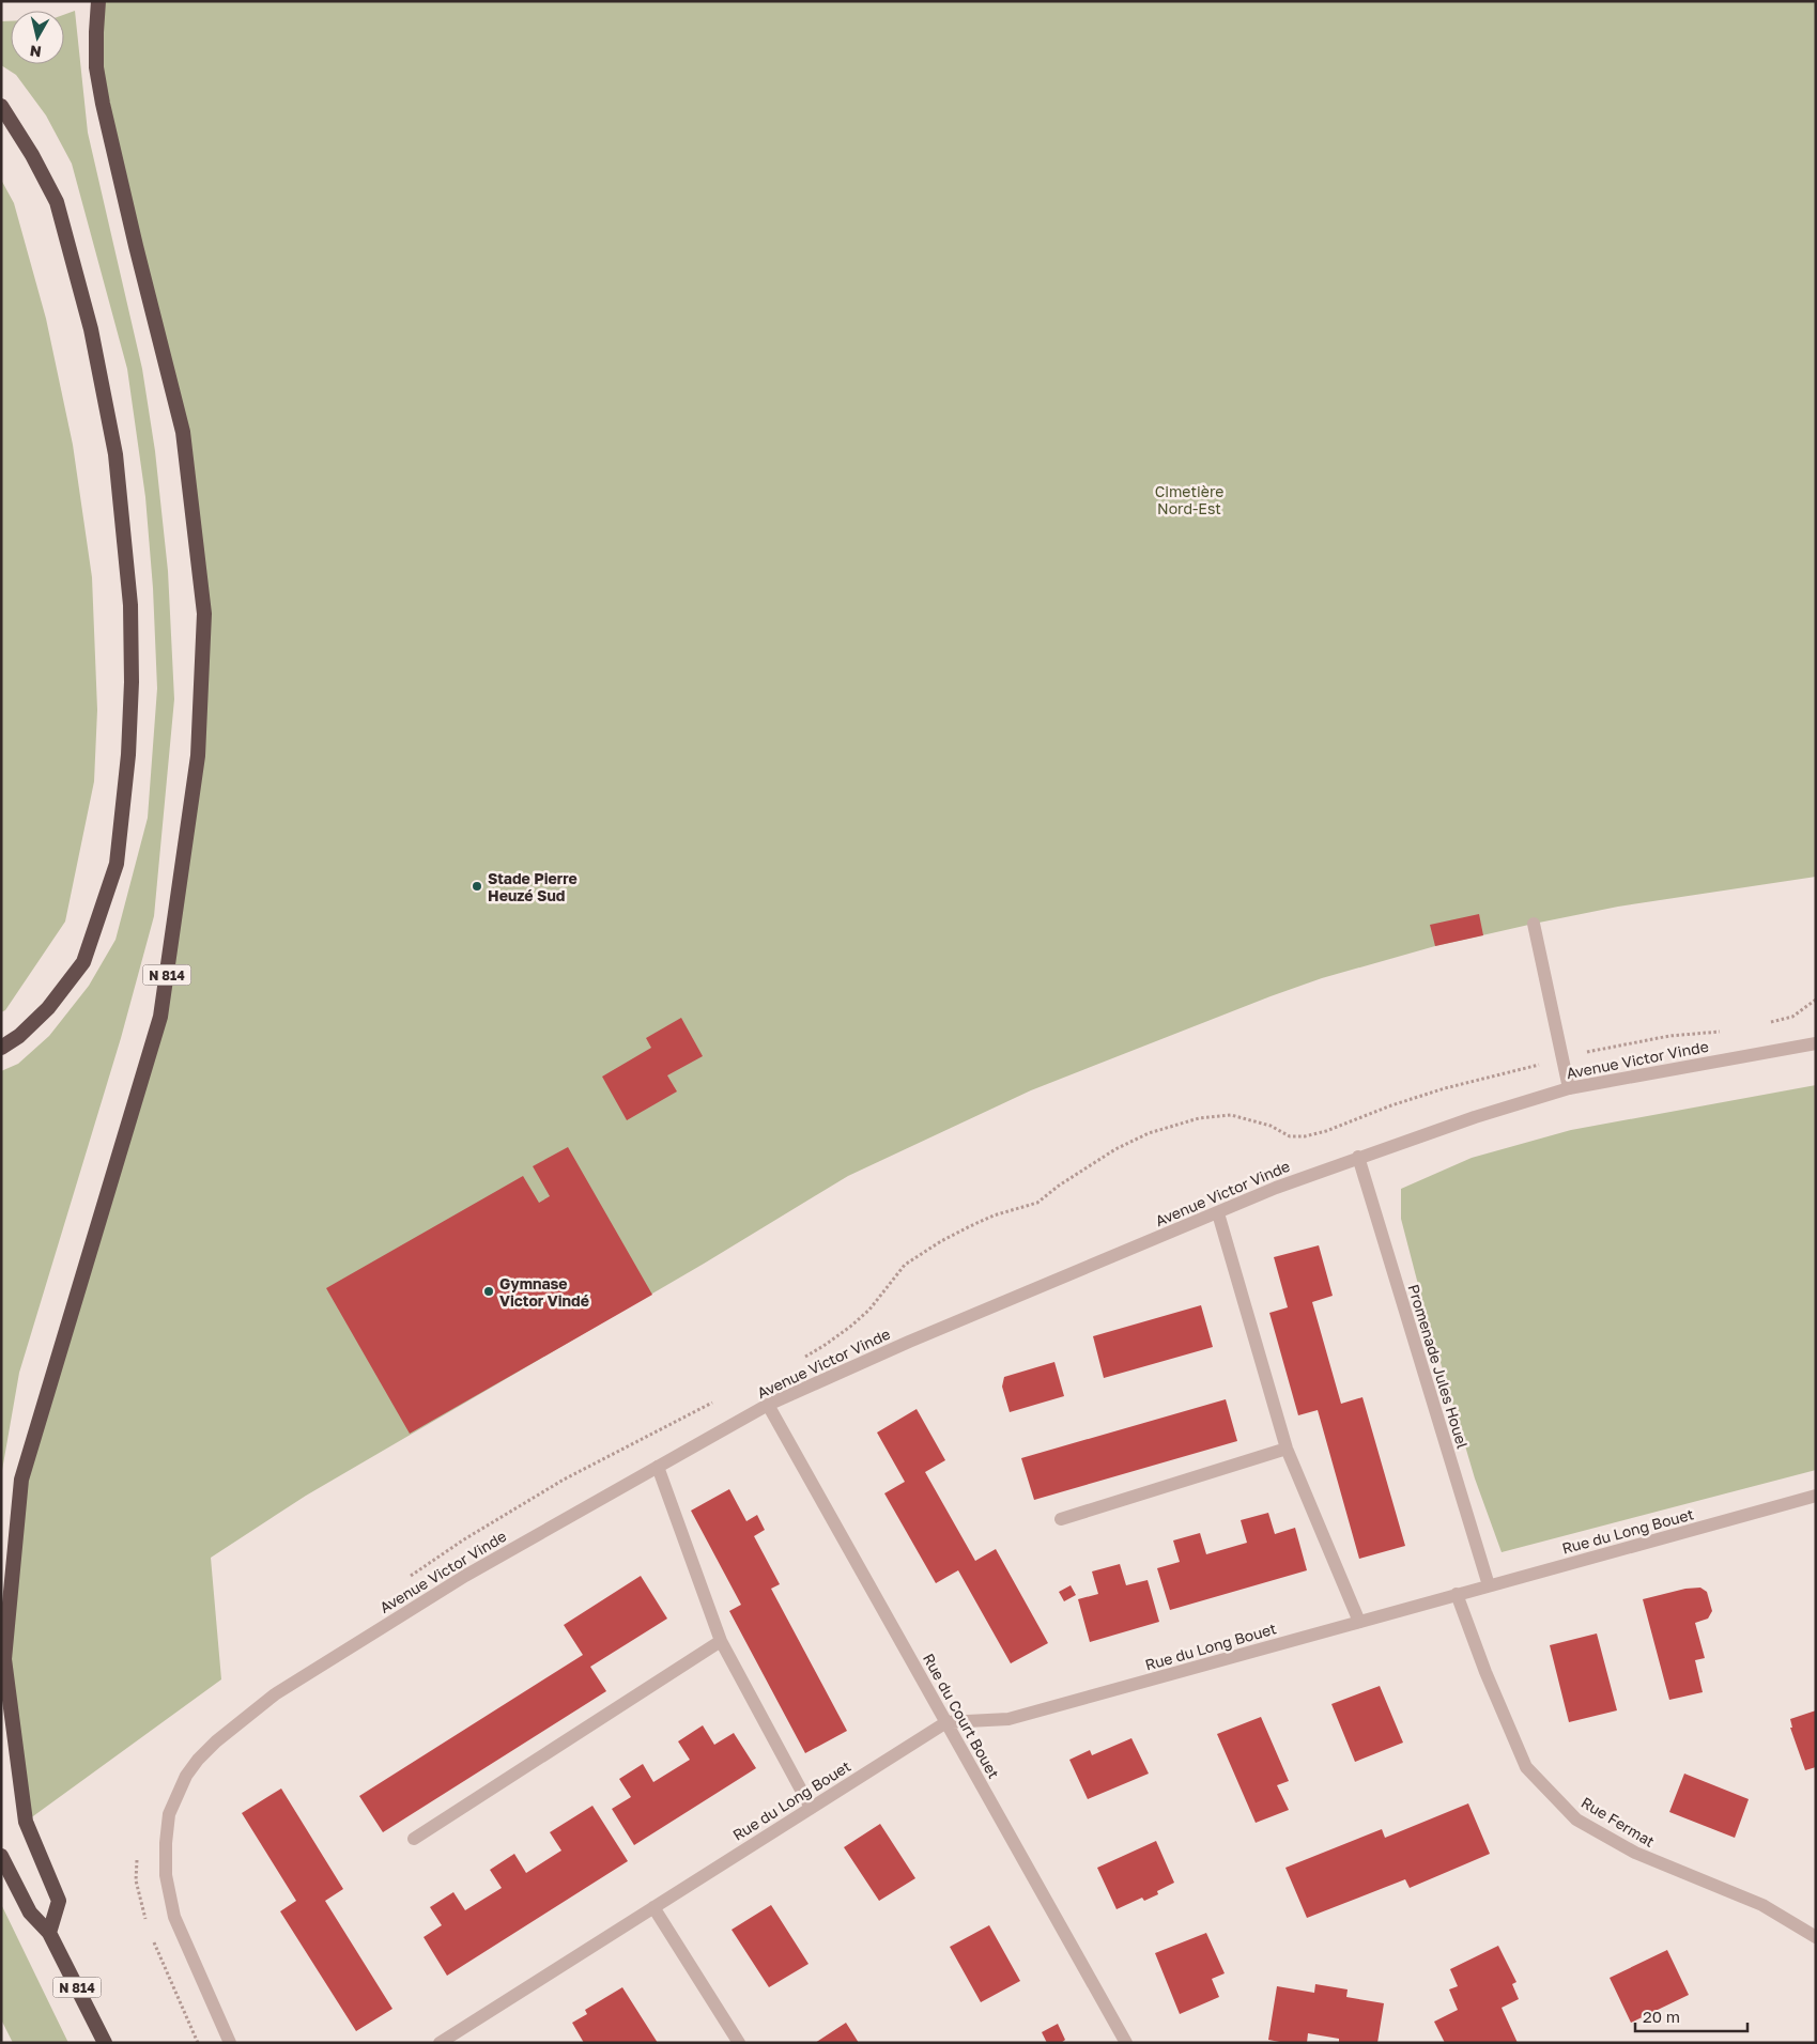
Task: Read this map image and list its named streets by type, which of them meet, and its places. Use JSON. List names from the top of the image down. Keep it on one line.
{"streets":{"highway":["N 814"],"street":["Avenue Victor Vinde","Promenade Jules Houel","Rue du Long Bouet","Rue du Court Bouet","Rue Fermat"]},"crossings":[["Avenue Victor Vinde","Promenade Jules Houel"],["Avenue Victor Vinde","Rue du Court Bouet"],["Promenade Jules Houel","Rue du Long Bouet"],["Rue du Long Bouet","Rue du Court Bouet"],["Rue du Long Bouet","Rue Fermat"]],"parks":["Cimetière Nord-Est"],"places":["Stade Pierre Heuzé Sud","Gymnase Victor Vindé"],"scale_bar":"20 m","north":"bottom"}
